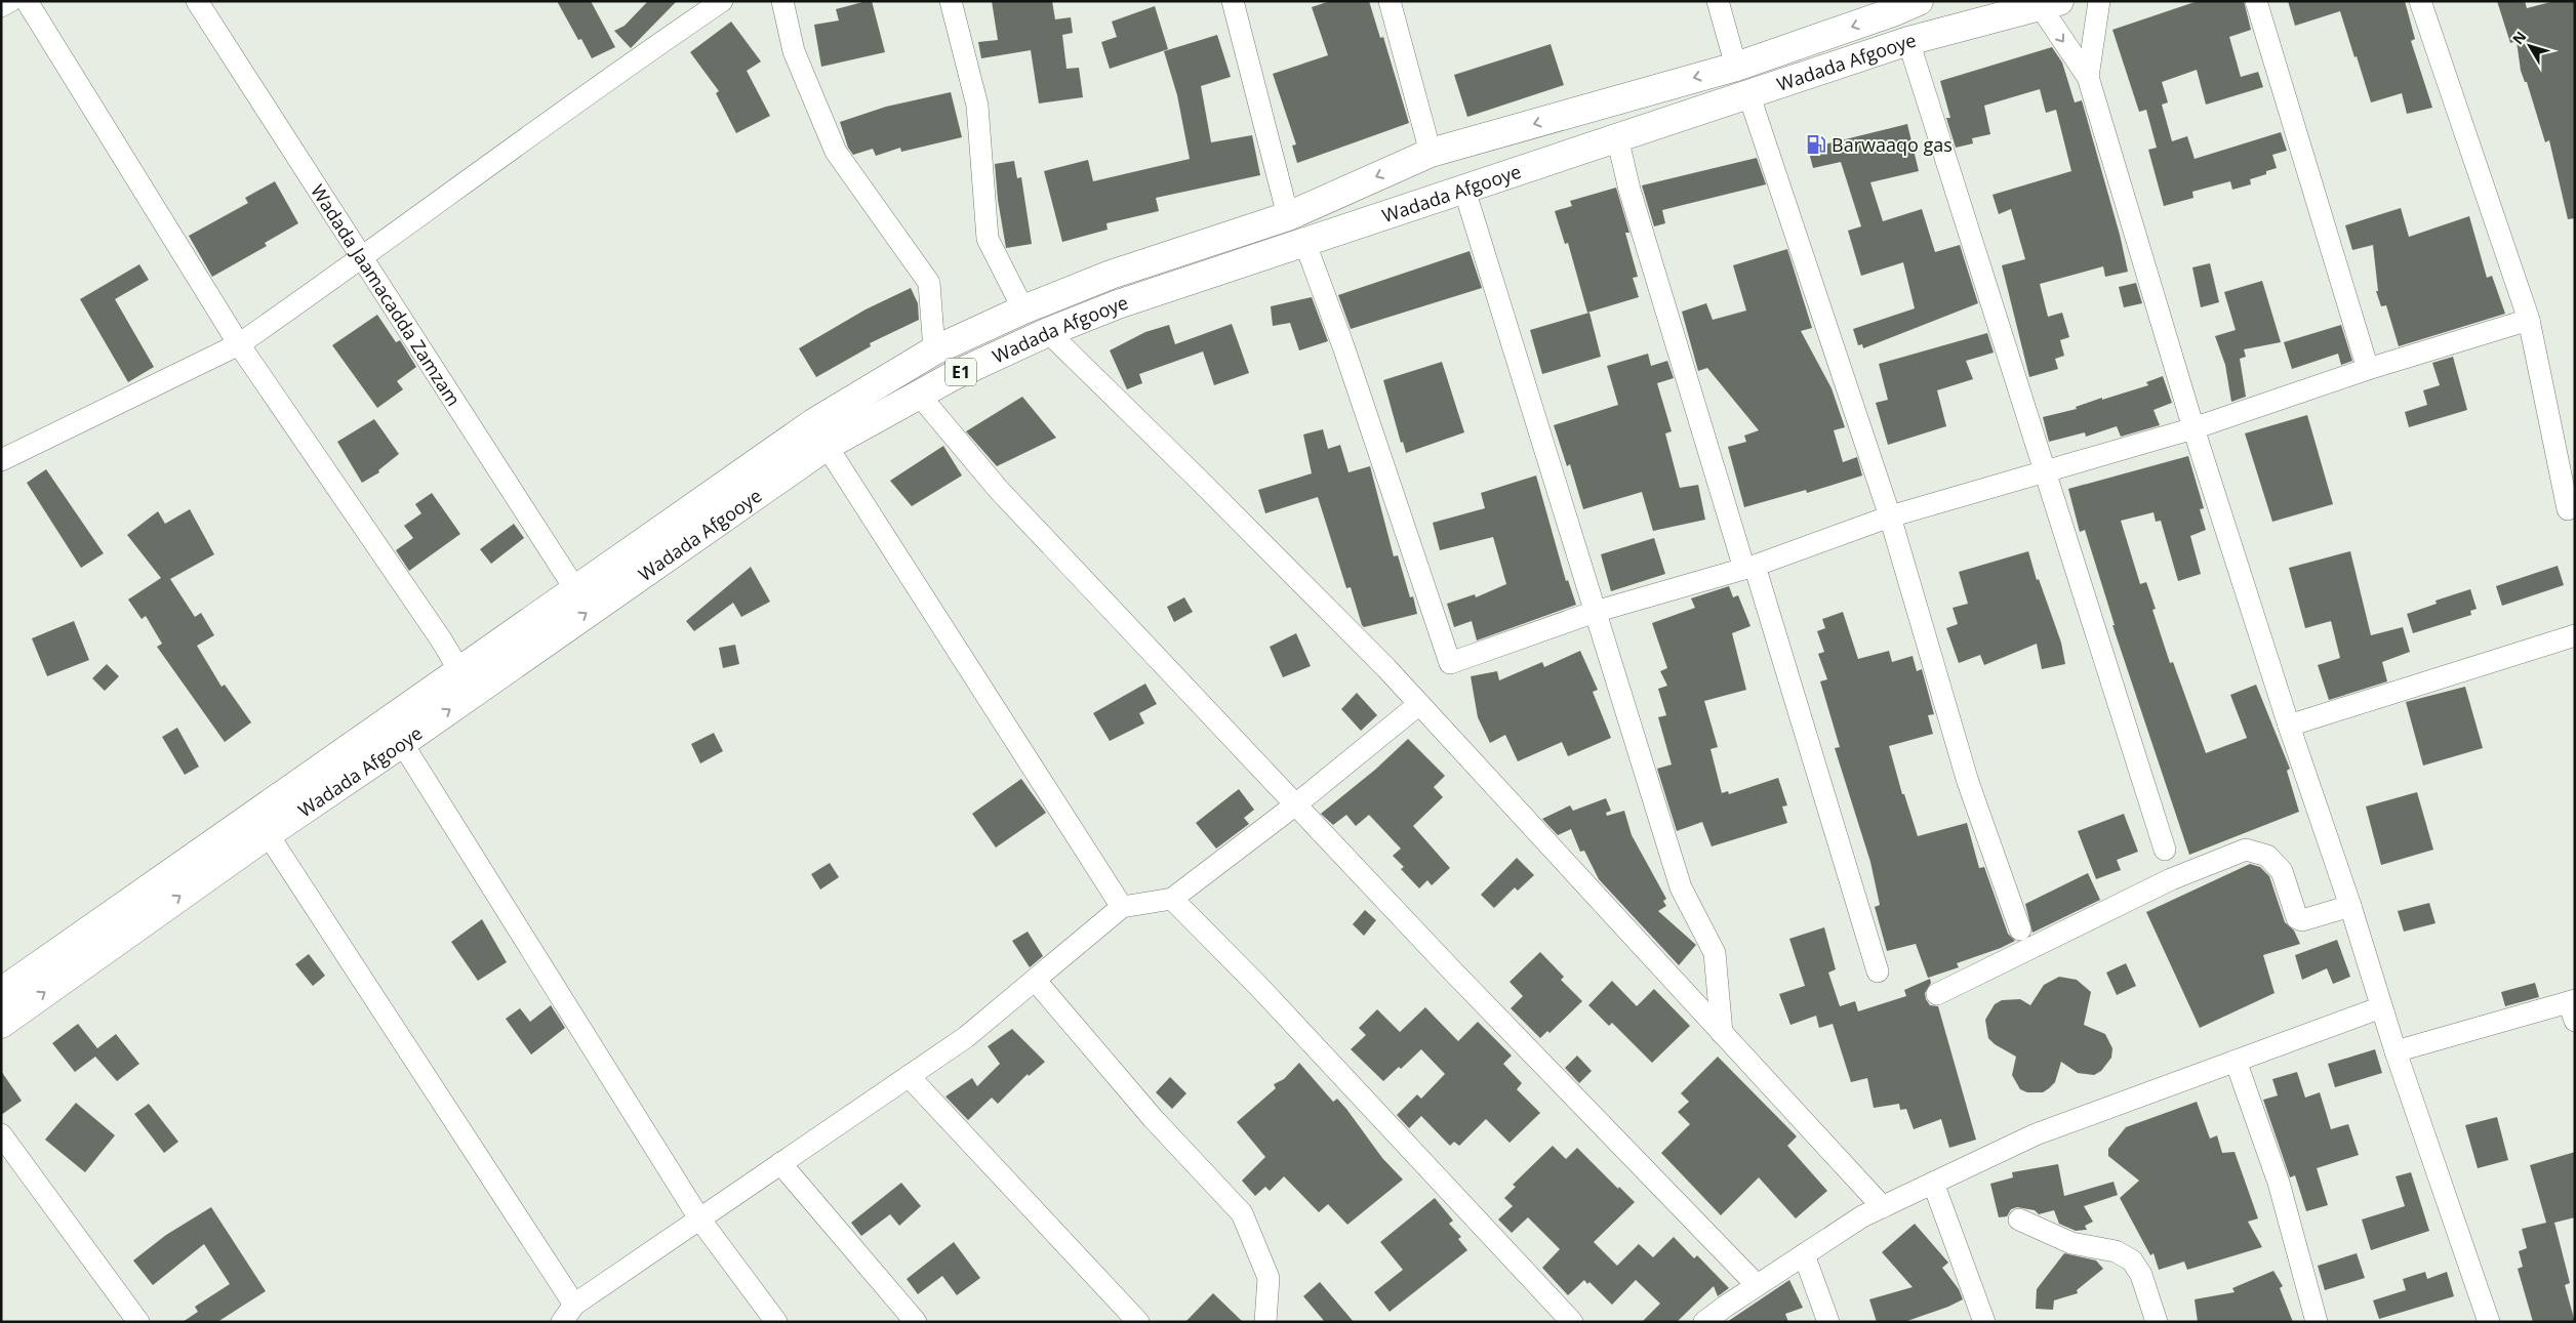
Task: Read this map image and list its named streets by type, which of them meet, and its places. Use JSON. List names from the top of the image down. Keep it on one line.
{"streets":{"highway":["Wadada Afgooye","E1"],"street":["Wadada Jaamacadda Zamzam"]},"crossings":[["Wadada Afgooye","Wadada Jaamacadda Zamzam"]],"places":{"fuel station":["Barwaaqo gas"]},"north":"top left"}
